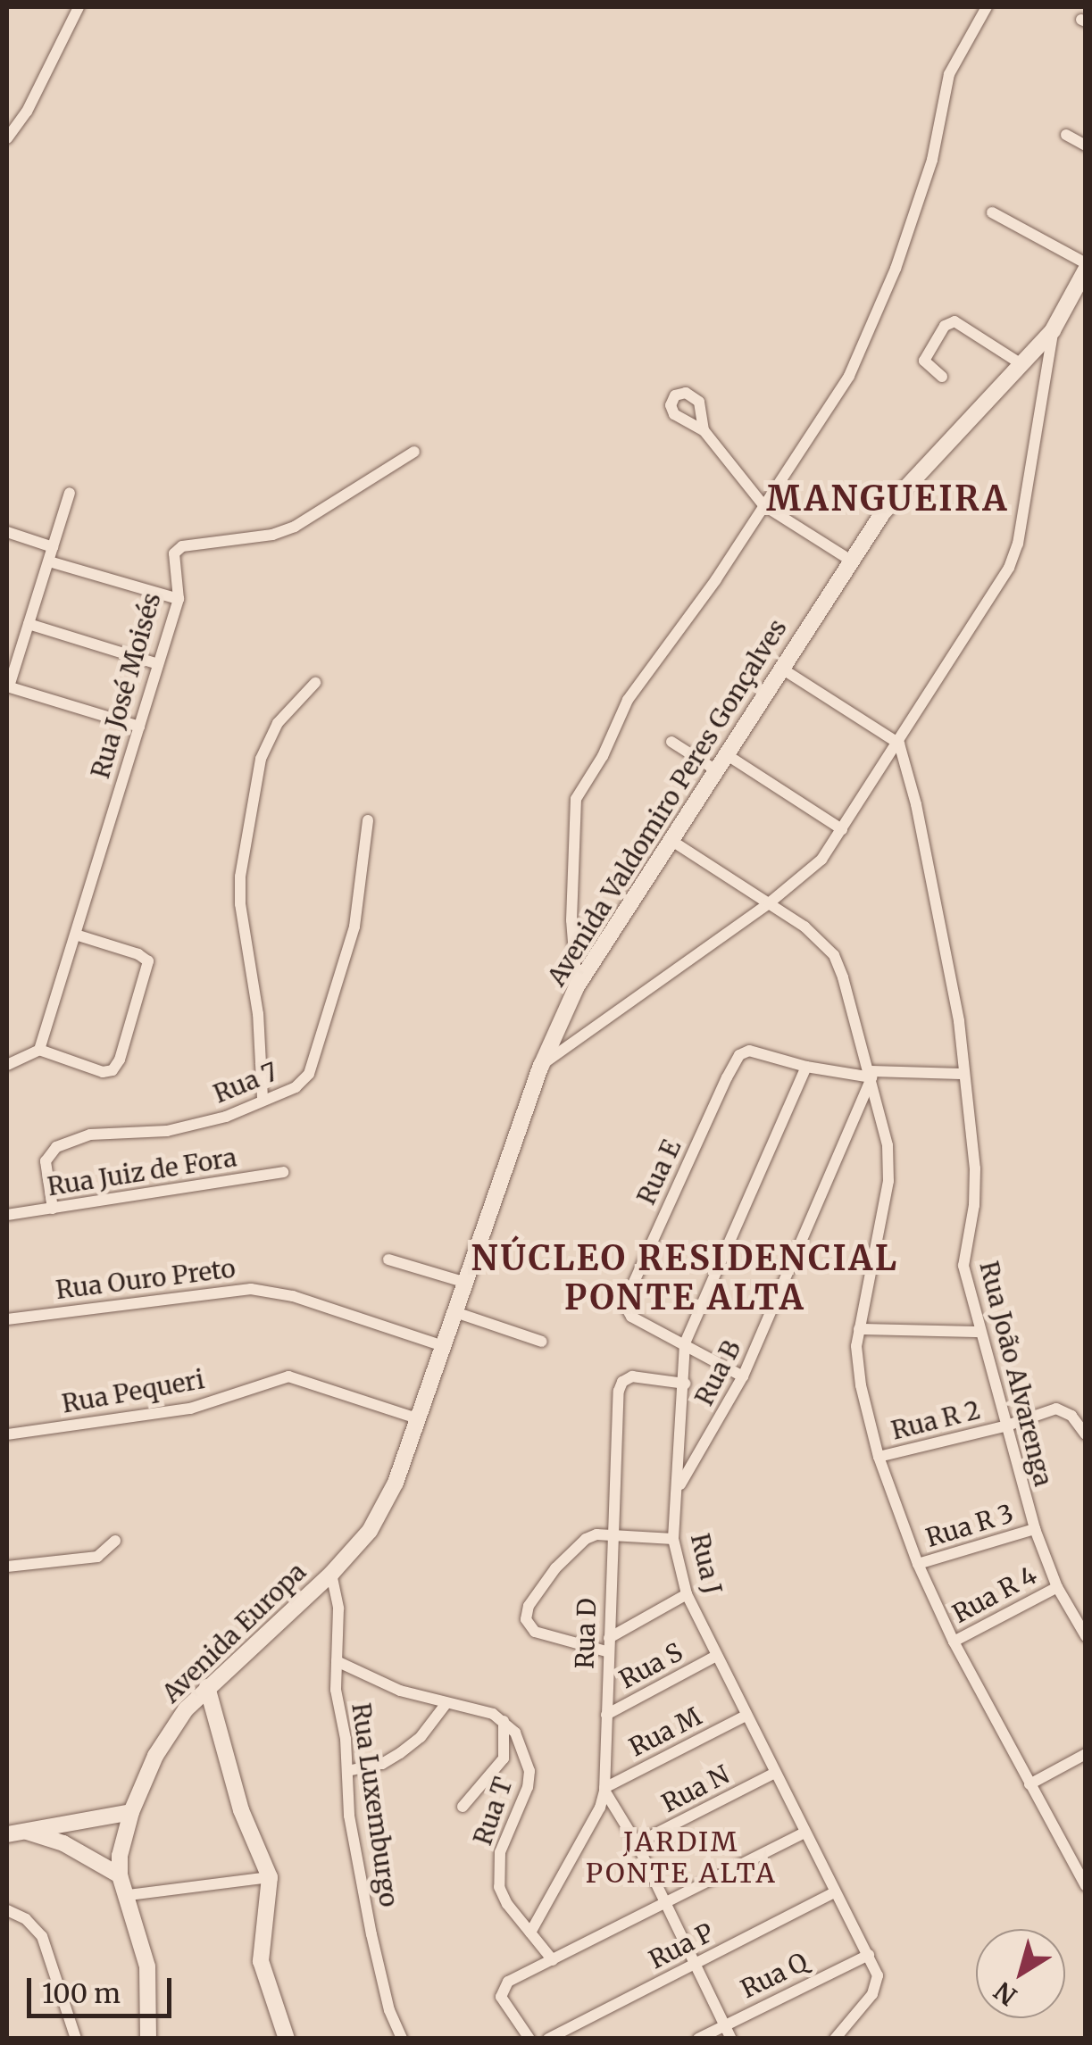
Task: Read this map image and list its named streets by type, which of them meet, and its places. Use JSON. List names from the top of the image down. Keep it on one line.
{"streets":{"street":["Rua José Moisés","Avenida Valdomiro Peres Gonçalves","Rua 7","Rua Juiz de Fora","Rua E","Rua Ouro Preto","Rua B","Rua João Alvarenga","Rua Pequeri","Rua R 2","Rua R 3","Rua J","Rua R 4","Avenida Europa","Rua D","Rua S","Rua M","Rua N","Rua Luxemburgo","Rua T","Rua P","Rua Q"]},"crossings":[["Avenida Valdomiro Peres Gonçalves","Rua Ouro Preto"],["Avenida Valdomiro Peres Gonçalves","Rua Pequeri"],["Avenida Valdomiro Peres Gonçalves","Avenida Europa"],["Rua 7","Rua Juiz de Fora"],["Rua E","Rua B"],["Rua E","Rua João Alvarenga"],["Rua E","Rua J"],["Rua B","Rua J"],["Rua João Alvarenga","Rua R 2"],["Rua João Alvarenga","Rua R 3"],["Rua João Alvarenga","Rua R 4"],["Rua J","Rua D"],["Rua J","Rua S"],["Rua J","Rua M"],["Rua J","Rua N"],["Rua J","Rua P"],["Rua J","Rua Q"],["Avenida Europa","Rua Luxemburgo"],["Rua D","Rua S"],["Rua D","Rua M"],["Rua D","Rua T"]],"districts":["MANGUEIRA","NÚCLEO RESIDENCIAL PONTE ALTA","JARDIM PONTE ALTA"],"scale_bar":"100 m","north":"bottom left"}
